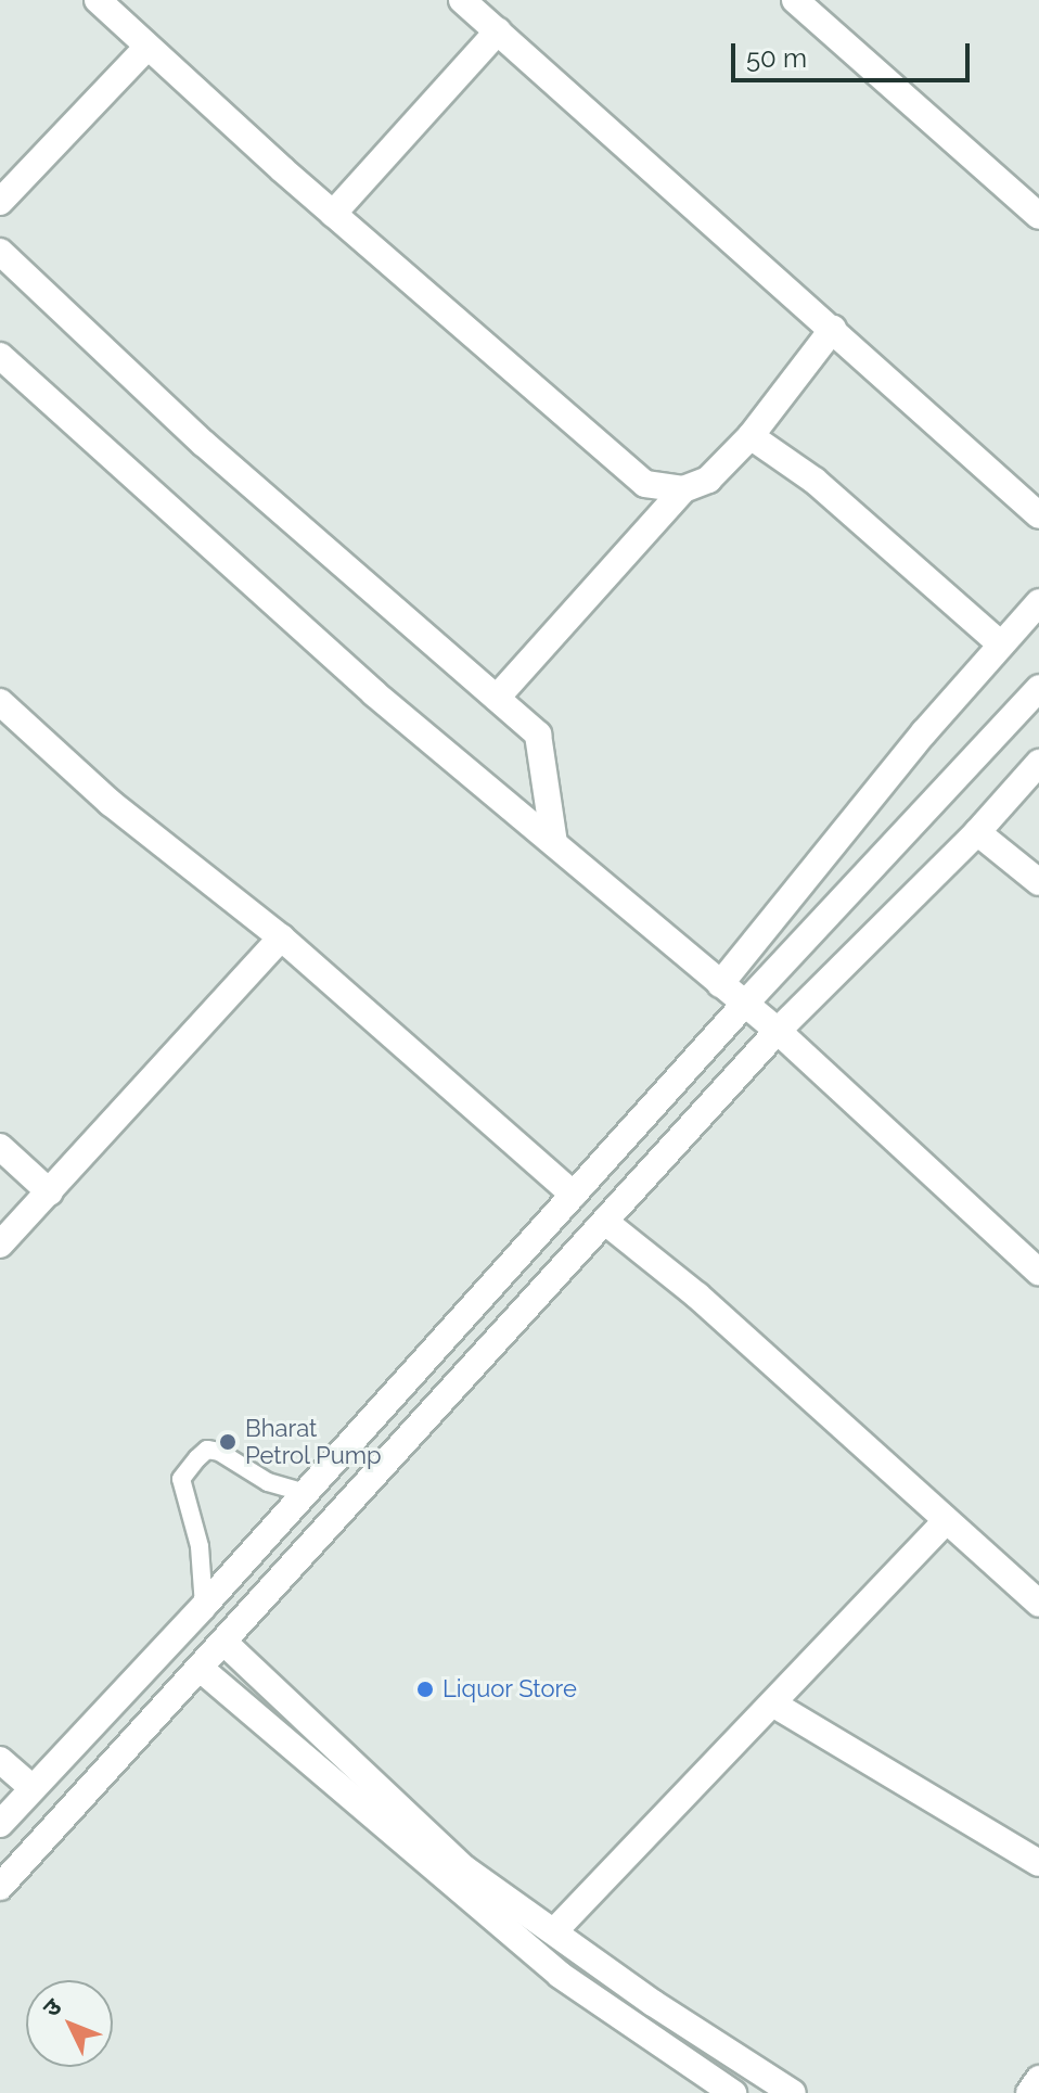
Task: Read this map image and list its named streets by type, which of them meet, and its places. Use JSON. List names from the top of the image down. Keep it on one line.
{"places":["Bharat Petrol Pump","Liquor Store"],"scale_bar":"50 m","north":"top left"}
